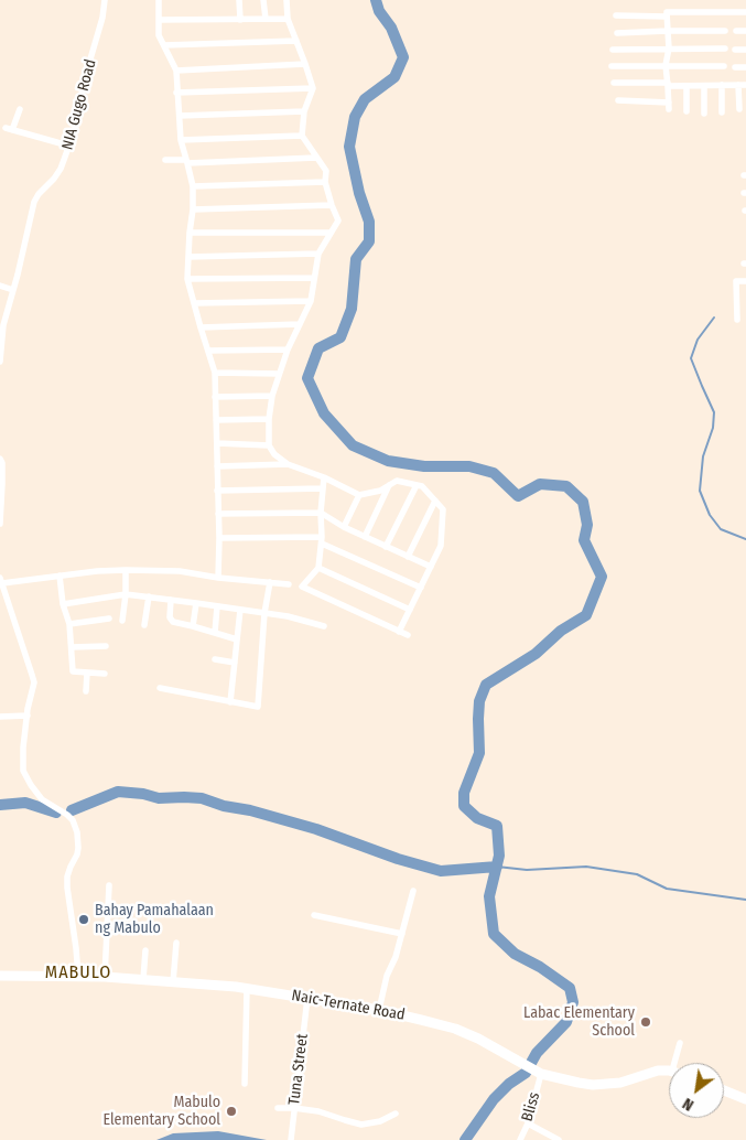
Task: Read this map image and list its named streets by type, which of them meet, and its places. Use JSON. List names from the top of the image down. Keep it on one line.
{"streets":{"main road":["Naic-Ternate Road"],"street":["NIA Gugo Road","Tuna Street","Bliss"]},"crossings":[["Naic-Ternate Road","Tuna Street"],["Naic-Ternate Road","Bliss"]],"districts":["MABULO"],"places":["Bahay Pamahalaan ng Mabulo","Labac Elementary School","Mabulo Elementary School"],"north":"bottom left"}
